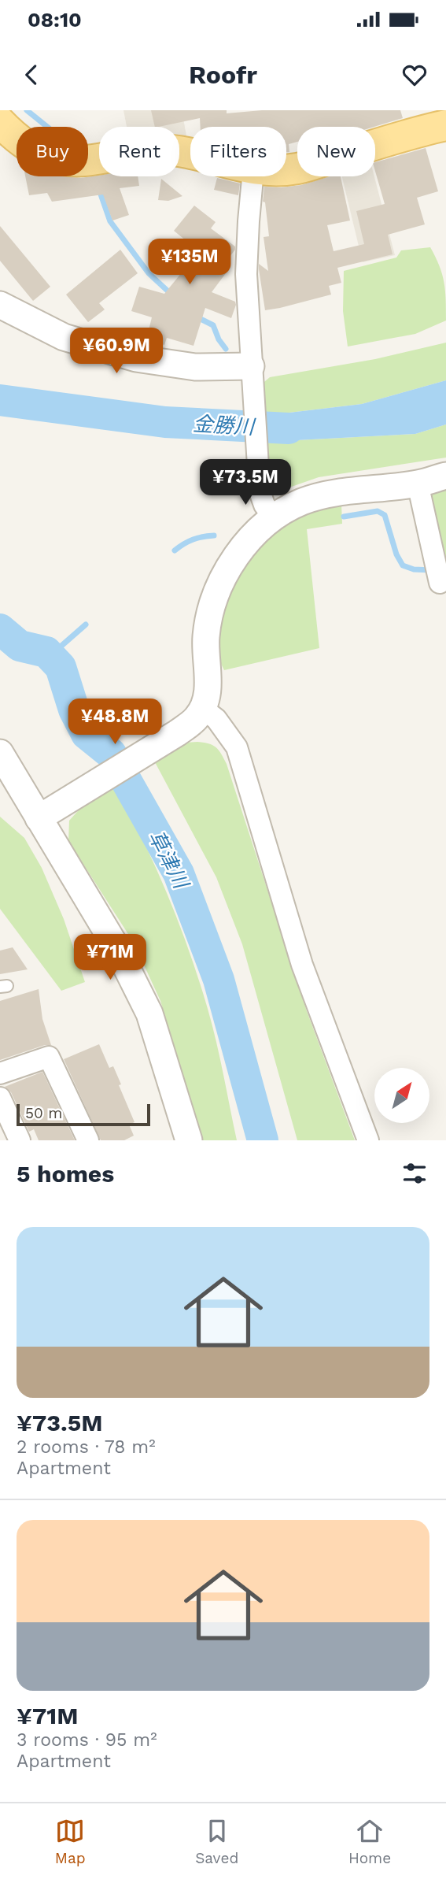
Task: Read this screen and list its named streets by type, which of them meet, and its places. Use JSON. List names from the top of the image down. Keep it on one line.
{"water":["金勝川","草津川"],"scale_bar":"50 m","north":"top right","page":{"status":"08:10","header":"Roofr","chip":["Buy","Rent","Filters","New"],"price":["¥135M","¥60.9M","¥73.5M","¥48.8M","¥71M"],"scale":"50 m","heading":"5 homes","list":[{"name":"¥73.5M","note":"2 rooms · 78 m² · Apartment"},{"name":"¥71M","note":"3 rooms · 95 m² · Apartment"}],"tabs":["Map","Saved","Home"]}}
